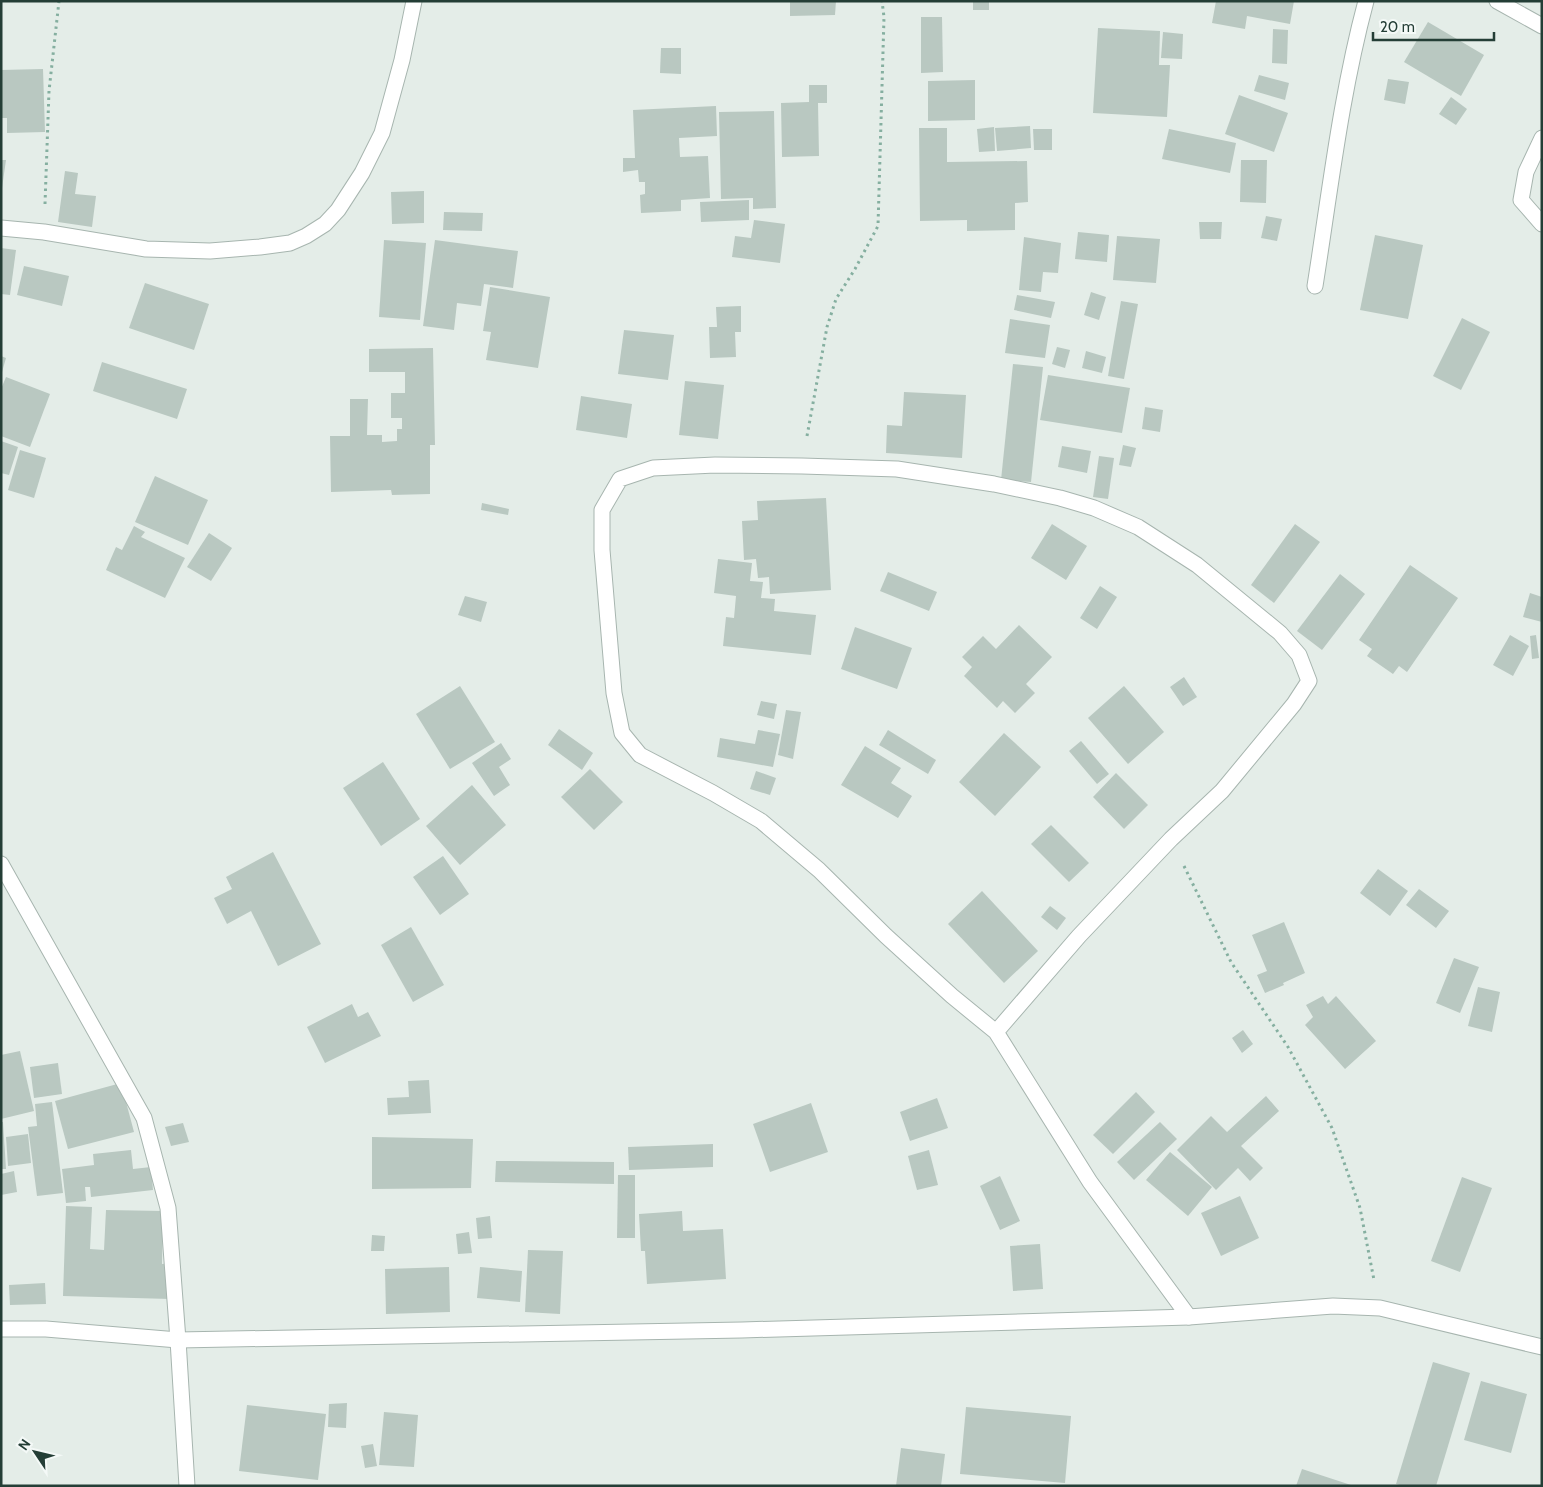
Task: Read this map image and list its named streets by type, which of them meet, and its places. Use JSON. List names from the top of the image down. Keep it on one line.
{"scale_bar":"20 m","north":"top left"}
